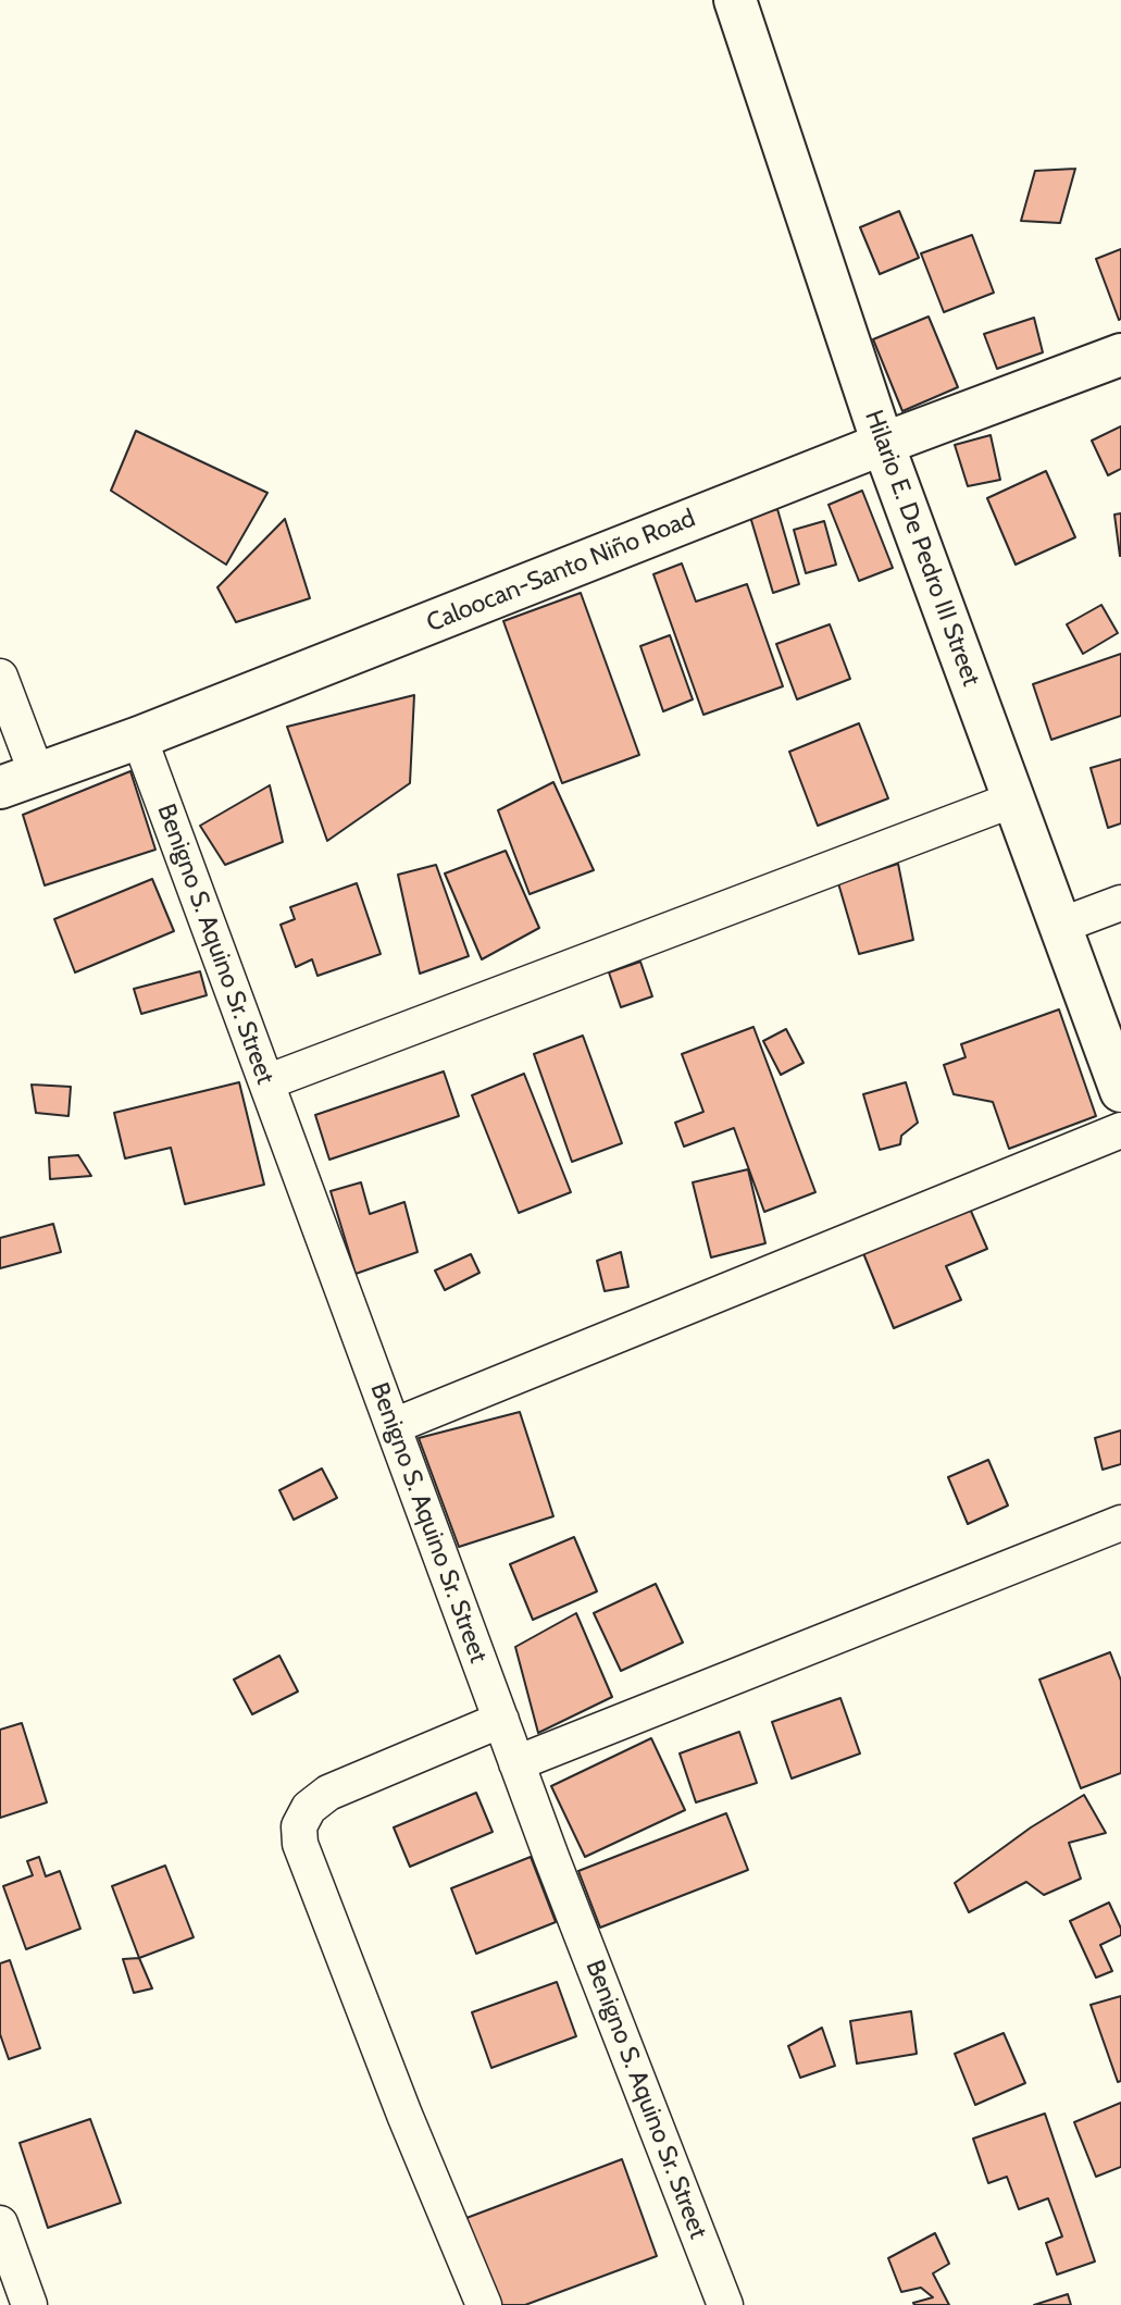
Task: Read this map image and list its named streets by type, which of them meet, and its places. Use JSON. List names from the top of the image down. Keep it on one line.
{"streets":{"street":["Hilario E. De Pedro III Street","Caloocan-Santo Niño Road","Benigno S. Aquino Sr. Street"]},"crossings":[["Hilario E. De Pedro III Street","Caloocan-Santo Niño Road"],["Caloocan-Santo Niño Road","Benigno S. Aquino Sr. Street"]]}
